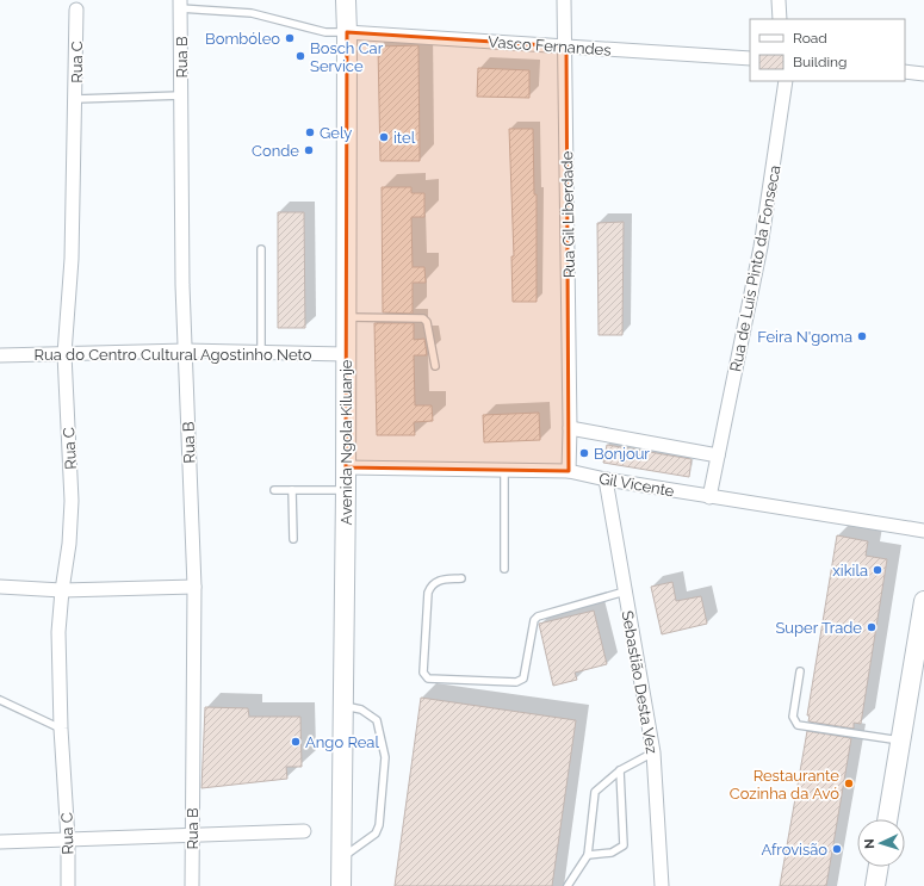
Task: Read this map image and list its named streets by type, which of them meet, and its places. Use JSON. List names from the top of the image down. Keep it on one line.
{"streets":{"main road":["Avenida Ngola Kiluanje"],"street":["Vasco Fernandes","Rua B","Rua C","Rua Gil Liberdade","Rua de Luís Pinto da Fonseca","Rua do Centro Cultural Agostinho Neto","Gil Vicente","Sebastião Desta Vez"]},"crossings":[["Vasco Fernandes","Rua Gil Liberdade"],["Vasco Fernandes","Avenida Ngola Kiluanje"],["Rua B","Rua do Centro Cultural Agostinho Neto"],["Rua C","Rua do Centro Cultural Agostinho Neto"],["Rua Gil Liberdade","Gil Vicente"],["Rua de Luís Pinto da Fonseca","Gil Vicente"],["Rua do Centro Cultural Agostinho Neto","Avenida Ngola Kiluanje"],["Avenida Ngola Kiluanje","Gil Vicente"],["Gil Vicente","Sebastião Desta Vez"]],"places":["Bombóleo","Bosch Car Service","Gely","itel","Conde","Feira N'goma","Bonjour","xikila","Super Trade","Ango Real","Restaurante Cozinha da Avó","Afrovisão"],"legend":["Road","Building"],"north":"left"}
